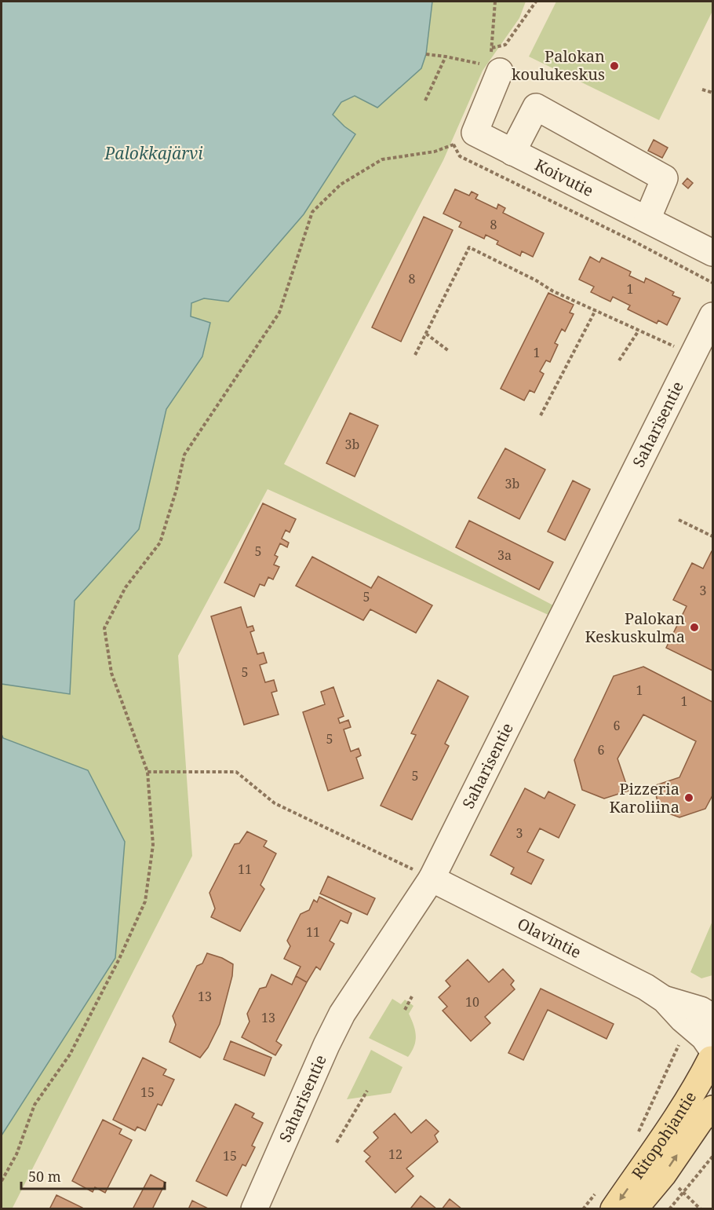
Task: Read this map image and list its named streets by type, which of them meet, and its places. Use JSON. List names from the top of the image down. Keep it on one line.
{"streets":{"main road":["Ritopohjantie"],"street":["Koivutie","Saharisentie","Olavintie"]},"crossings":[["Saharisentie","Olavintie"],["Olavintie","Ritopohjantie"]],"water":["Palokkajärvi"],"places":["Palokan koulukeskus","Palokan Keskuskulma","Pizzeria Karoliina"],"house_numbers":["8","8","1","1","3b","3b","5","3a","3","5","5","1","1","6","5","6","5","3","11","11","13","10","13","15","12","15"],"scale_bar":"50 m"}
